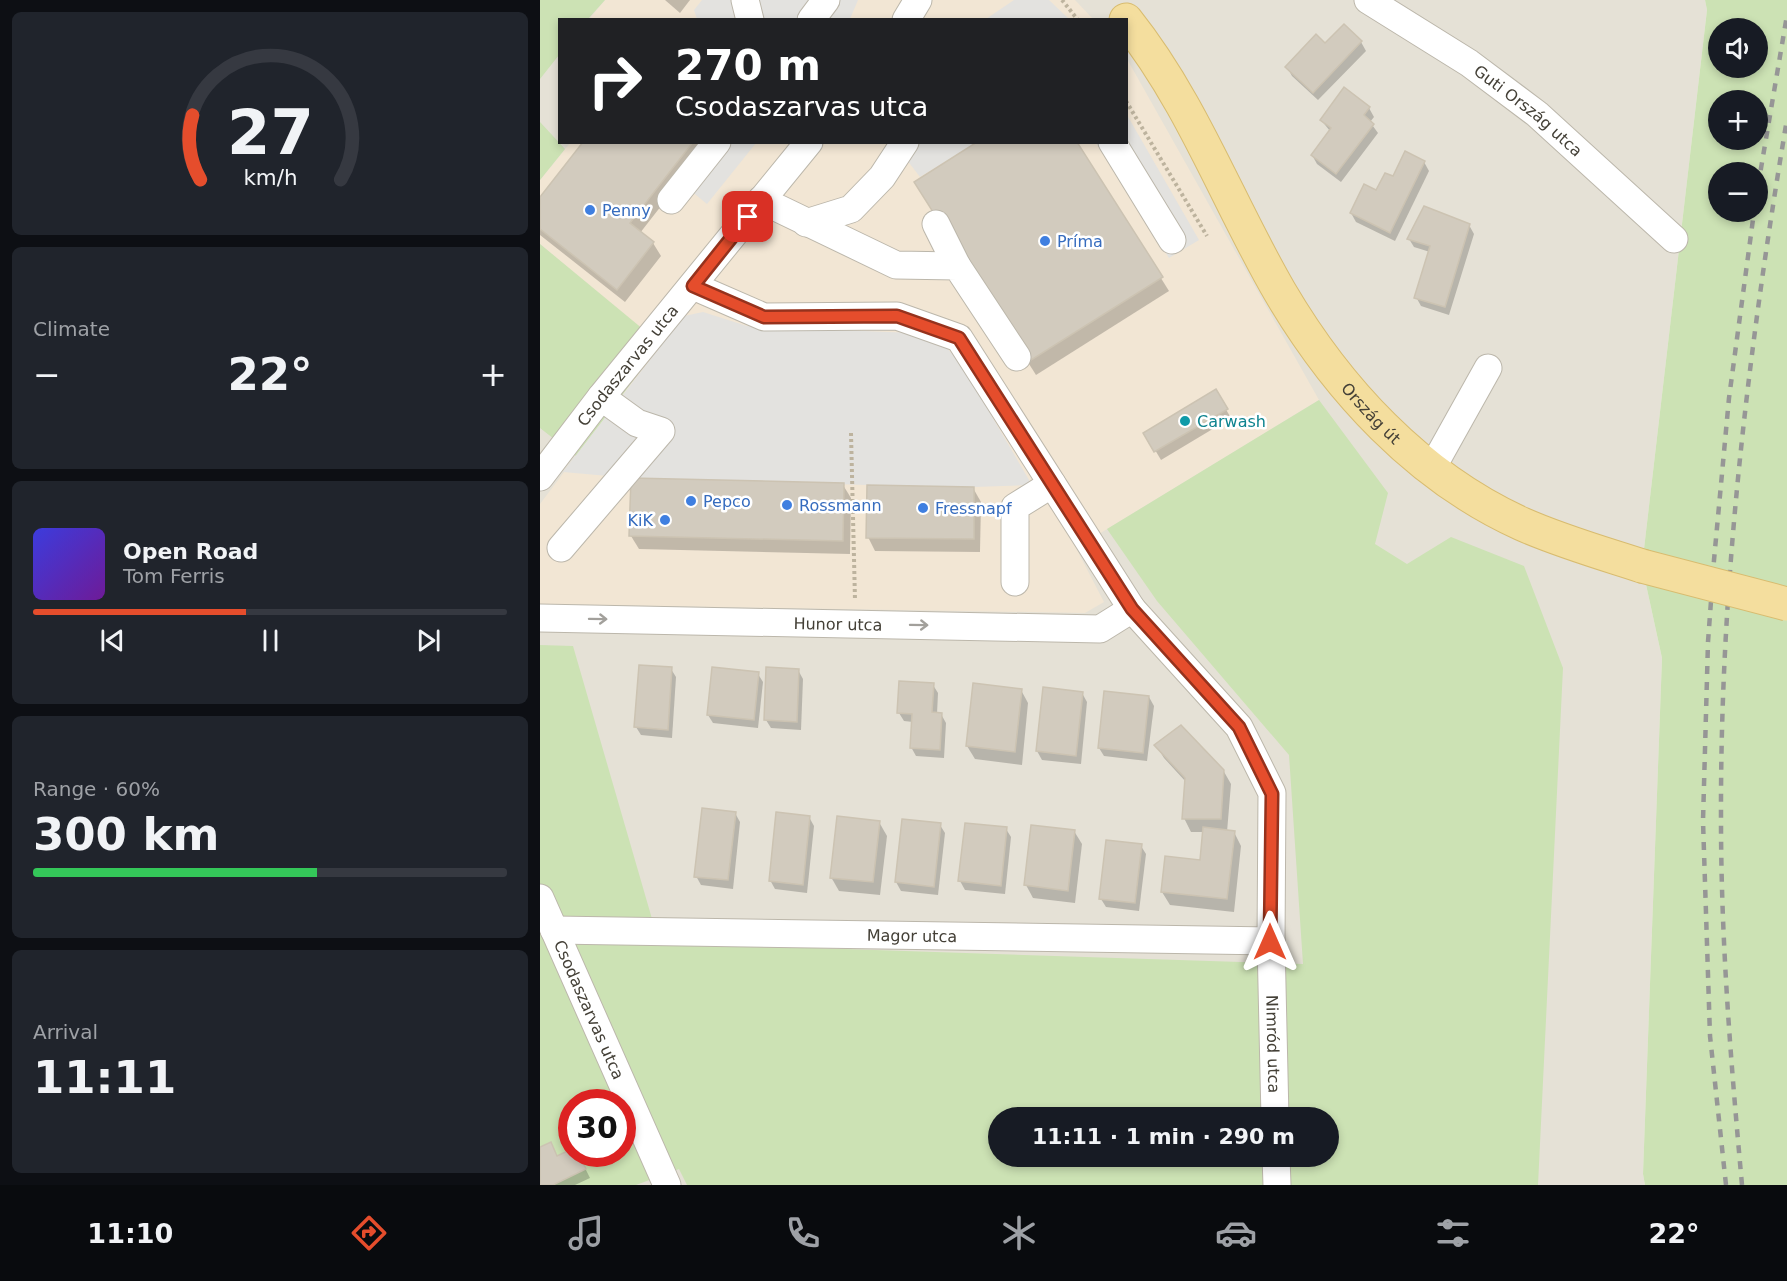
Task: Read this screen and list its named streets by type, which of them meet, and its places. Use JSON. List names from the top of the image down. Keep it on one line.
{"streets":{"main road":["Ország út"],"street":["Guti Ország utca","Csodaszarvas utca","Hunor utca","Magor utca","Nimród utca"]},"crossings":[["Csodaszarvas utca","Magor utca"],["Csodaszarvas utca","Nimród utca"],["Hunor utca","Nimród utca"],["Magor utca","Nimród utca"]],"one_way":["Hunor utca"],"places":["Penny","Príma","Carwash","Pepco","Rossmann","Fressnapf","KiK"],"page":{"map_buttons":["+","−"],"turn":["270 m","Csodaszarvas utca"],"tile":["Climate",["Range · 60%","300 km"],["Arrival","11:11"]],"heat":["−","22°","+"],"song":["Open Road","Tom Ferris"],"limit":"30","trip":"11:11 · 1 min · 290 m","tabs":["11:10","22°"],"gauge":["27","km/h"]}}
